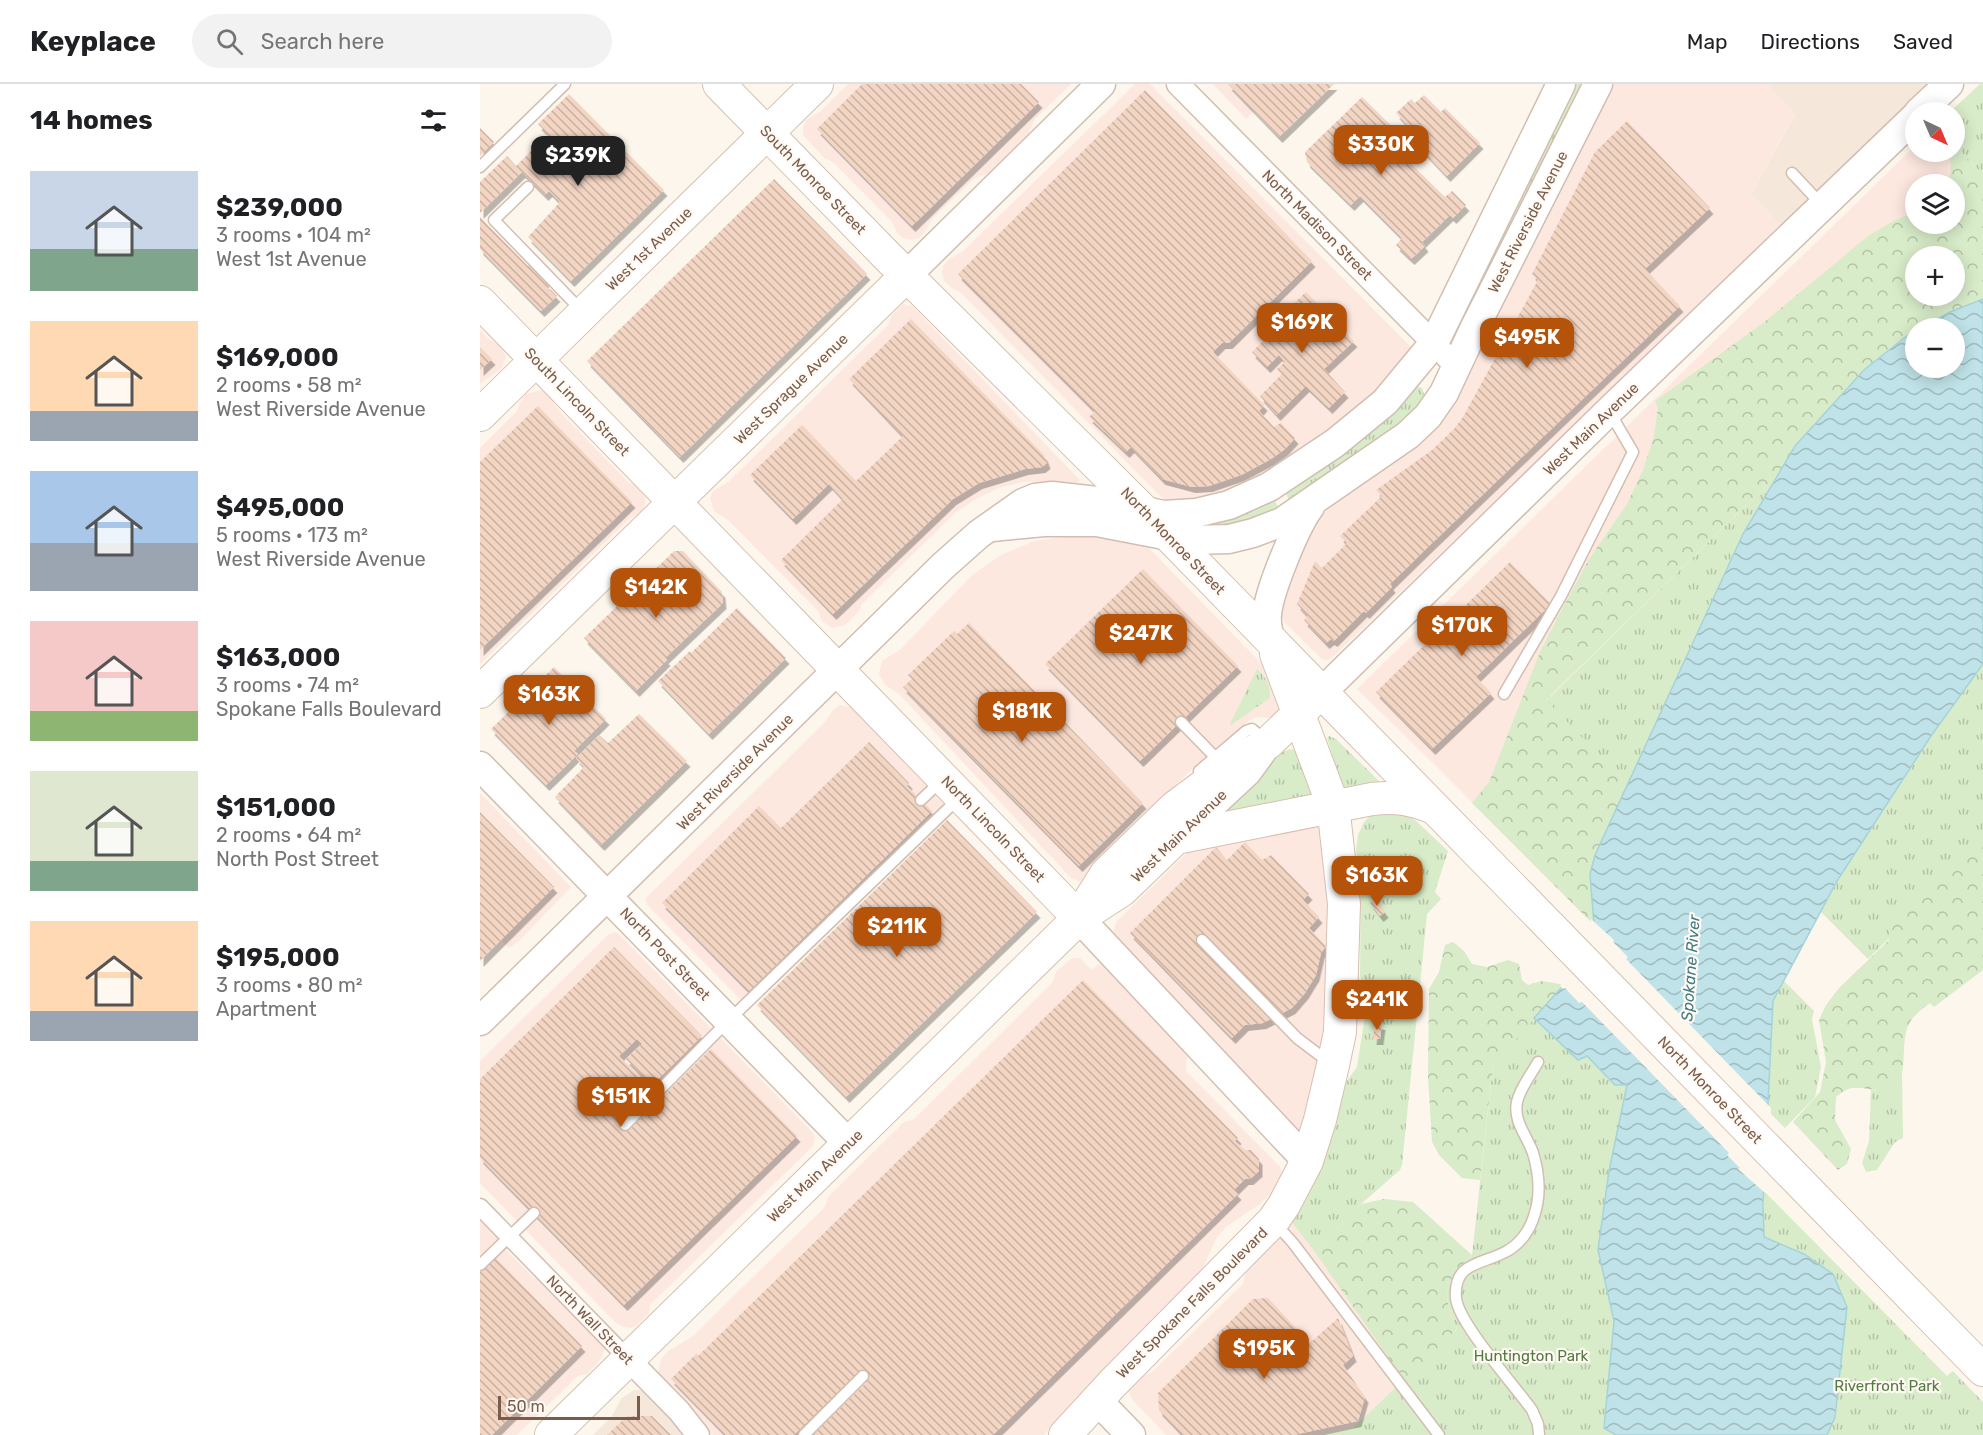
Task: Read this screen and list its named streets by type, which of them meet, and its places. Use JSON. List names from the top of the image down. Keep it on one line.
{"streets":{"main road":["South Monroe Street","West 1st Avenue","West Sprague Avenue","South Lincoln Street","West Main Avenue","North Monroe Street","North Lincoln Street","West Spokane Falls Boulevard"],"street":["West Riverside Avenue","North Madison Street","North Post Street","North Wall Street"]},"crossings":[["South Monroe Street","West 1st Avenue"],["South Monroe Street","West Sprague Avenue"],["South Monroe Street","North Monroe Street"],["West Riverside Avenue","North Madison Street"],["West Riverside Avenue","North Monroe Street"],["West Riverside Avenue","North Lincoln Street"],["West Riverside Avenue","North Post Street"],["West 1st Avenue","South Lincoln Street"],["West Sprague Avenue","South Lincoln Street"],["West Sprague Avenue","North Monroe Street"],["West Sprague Avenue","North Lincoln Street"],["South Lincoln Street","North Lincoln Street"],["West Main Avenue","North Monroe Street"],["West Main Avenue","North Lincoln Street"],["West Main Avenue","North Post Street"],["West Main Avenue","West Spokane Falls Boulevard"],["West Main Avenue","North Wall Street"],["North Monroe Street","West Spokane Falls Boulevard"],["North Lincoln Street","West Spokane Falls Boulevard"]],"water":["Spokane River"],"parks":["Huntington Park","Riverfront Park"],"scale_bar":"50 m","north":"bottom right","page":{"header":"Keyplace","search":"Search here","nav":["Map","Directions","Saved"],"heading":"14 homes","map_buttons":["+","−"],"price":["$330K","$239K","$169K","$495K","$142K","$170K","$247K","$163K","$181K","$163K","$211K","$241K","$151K","$195K"],"list":[{"name":"$239,000","note":"3 rooms · 104 m² · West 1st Avenue"},{"name":"$169,000","note":"2 rooms · 58 m² · West Riverside Avenue"},{"name":"$495,000","note":"5 rooms · 173 m² · West Riverside Avenue"},{"name":"$163,000","note":"3 rooms · 74 m² · Spokane Falls Boulevard"},{"name":"$151,000","note":"2 rooms · 64 m² · North Post Street"},{"name":"$195,000","note":"3 rooms · 80 m² · Apartment"}],"scale":"50 m"}}
